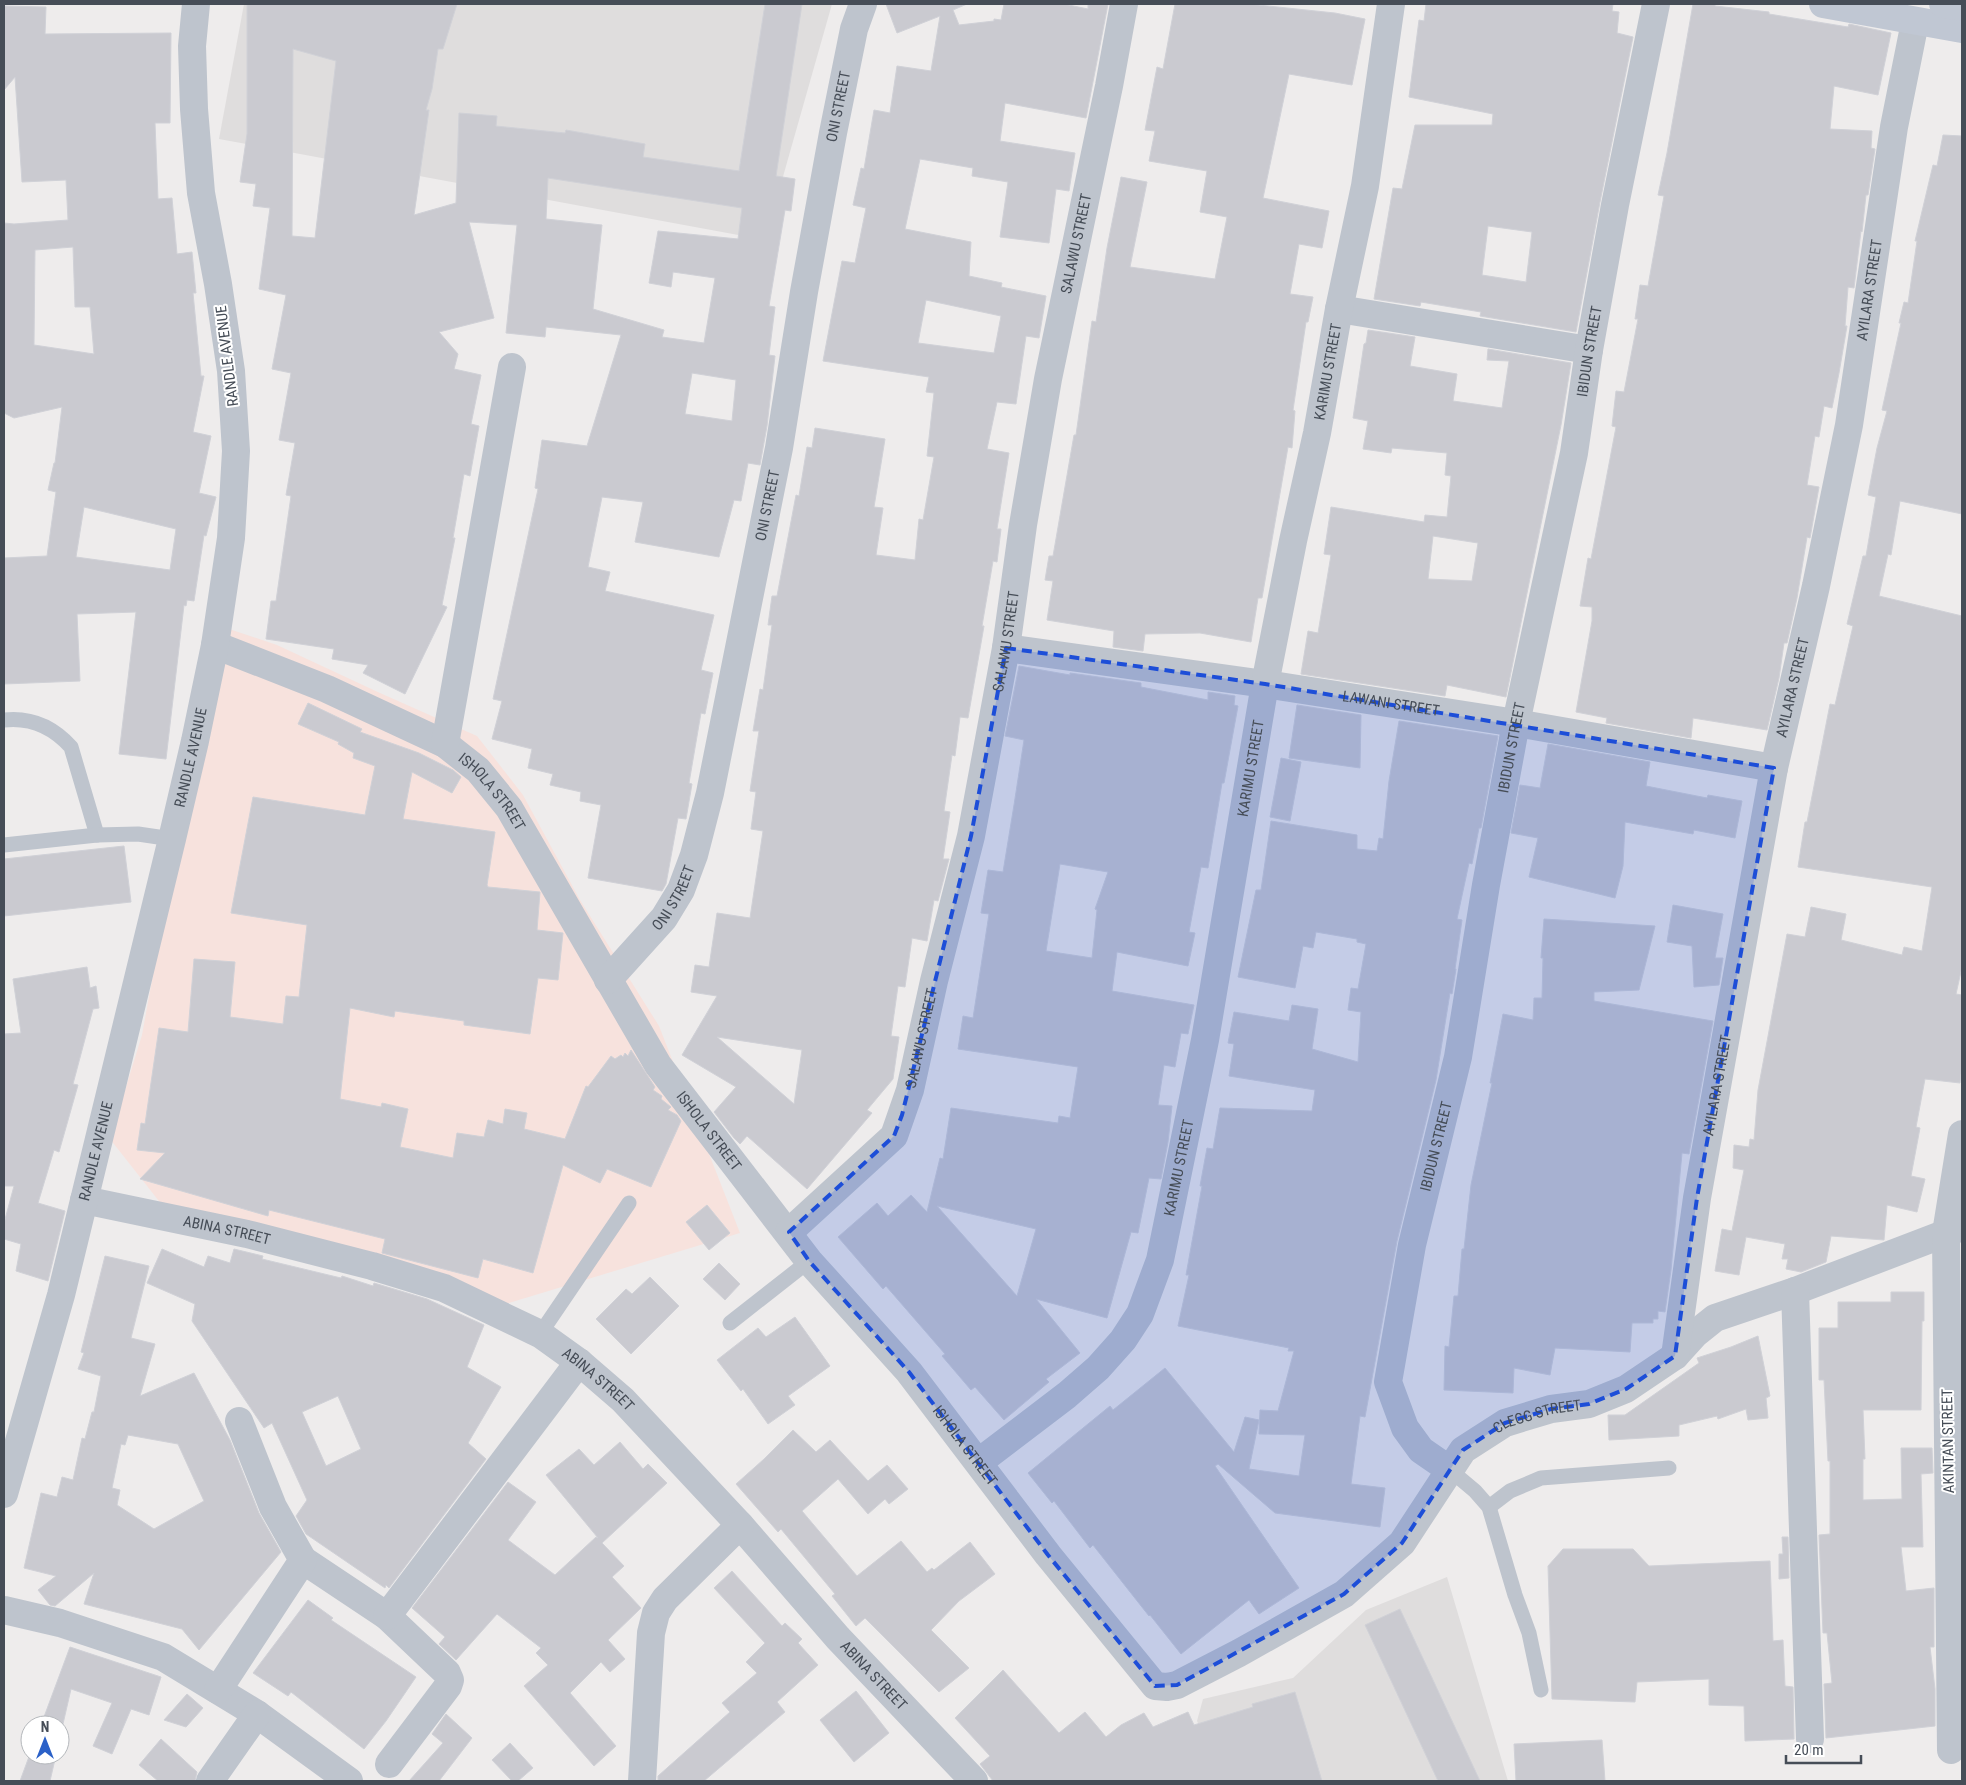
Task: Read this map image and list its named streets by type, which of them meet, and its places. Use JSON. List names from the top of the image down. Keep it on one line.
{"streets":{"street":["ONI STREET","SALAWU STREET","AYILARA STREET","IBIDUN STREET","RANDLE AVENUE","KARIMU STREET","LAWANI STREET","ISHOLA STREET","ABINA STREET","CLEGG STREET","AKINTAN STREET"]},"crossings":[["ONI STREET","ISHOLA STREET"],["SALAWU STREET","LAWANI STREET"],["SALAWU STREET","ISHOLA STREET"],["AYILARA STREET","LAWANI STREET"],["AYILARA STREET","CLEGG STREET"],["IBIDUN STREET","LAWANI STREET"],["IBIDUN STREET","CLEGG STREET"],["RANDLE AVENUE","ISHOLA STREET"],["RANDLE AVENUE","ABINA STREET"],["KARIMU STREET","LAWANI STREET"],["KARIMU STREET","ISHOLA STREET"],["ISHOLA STREET","CLEGG STREET"],["CLEGG STREET","AKINTAN STREET"]],"scale_bar":"20 m","north":"top"}
